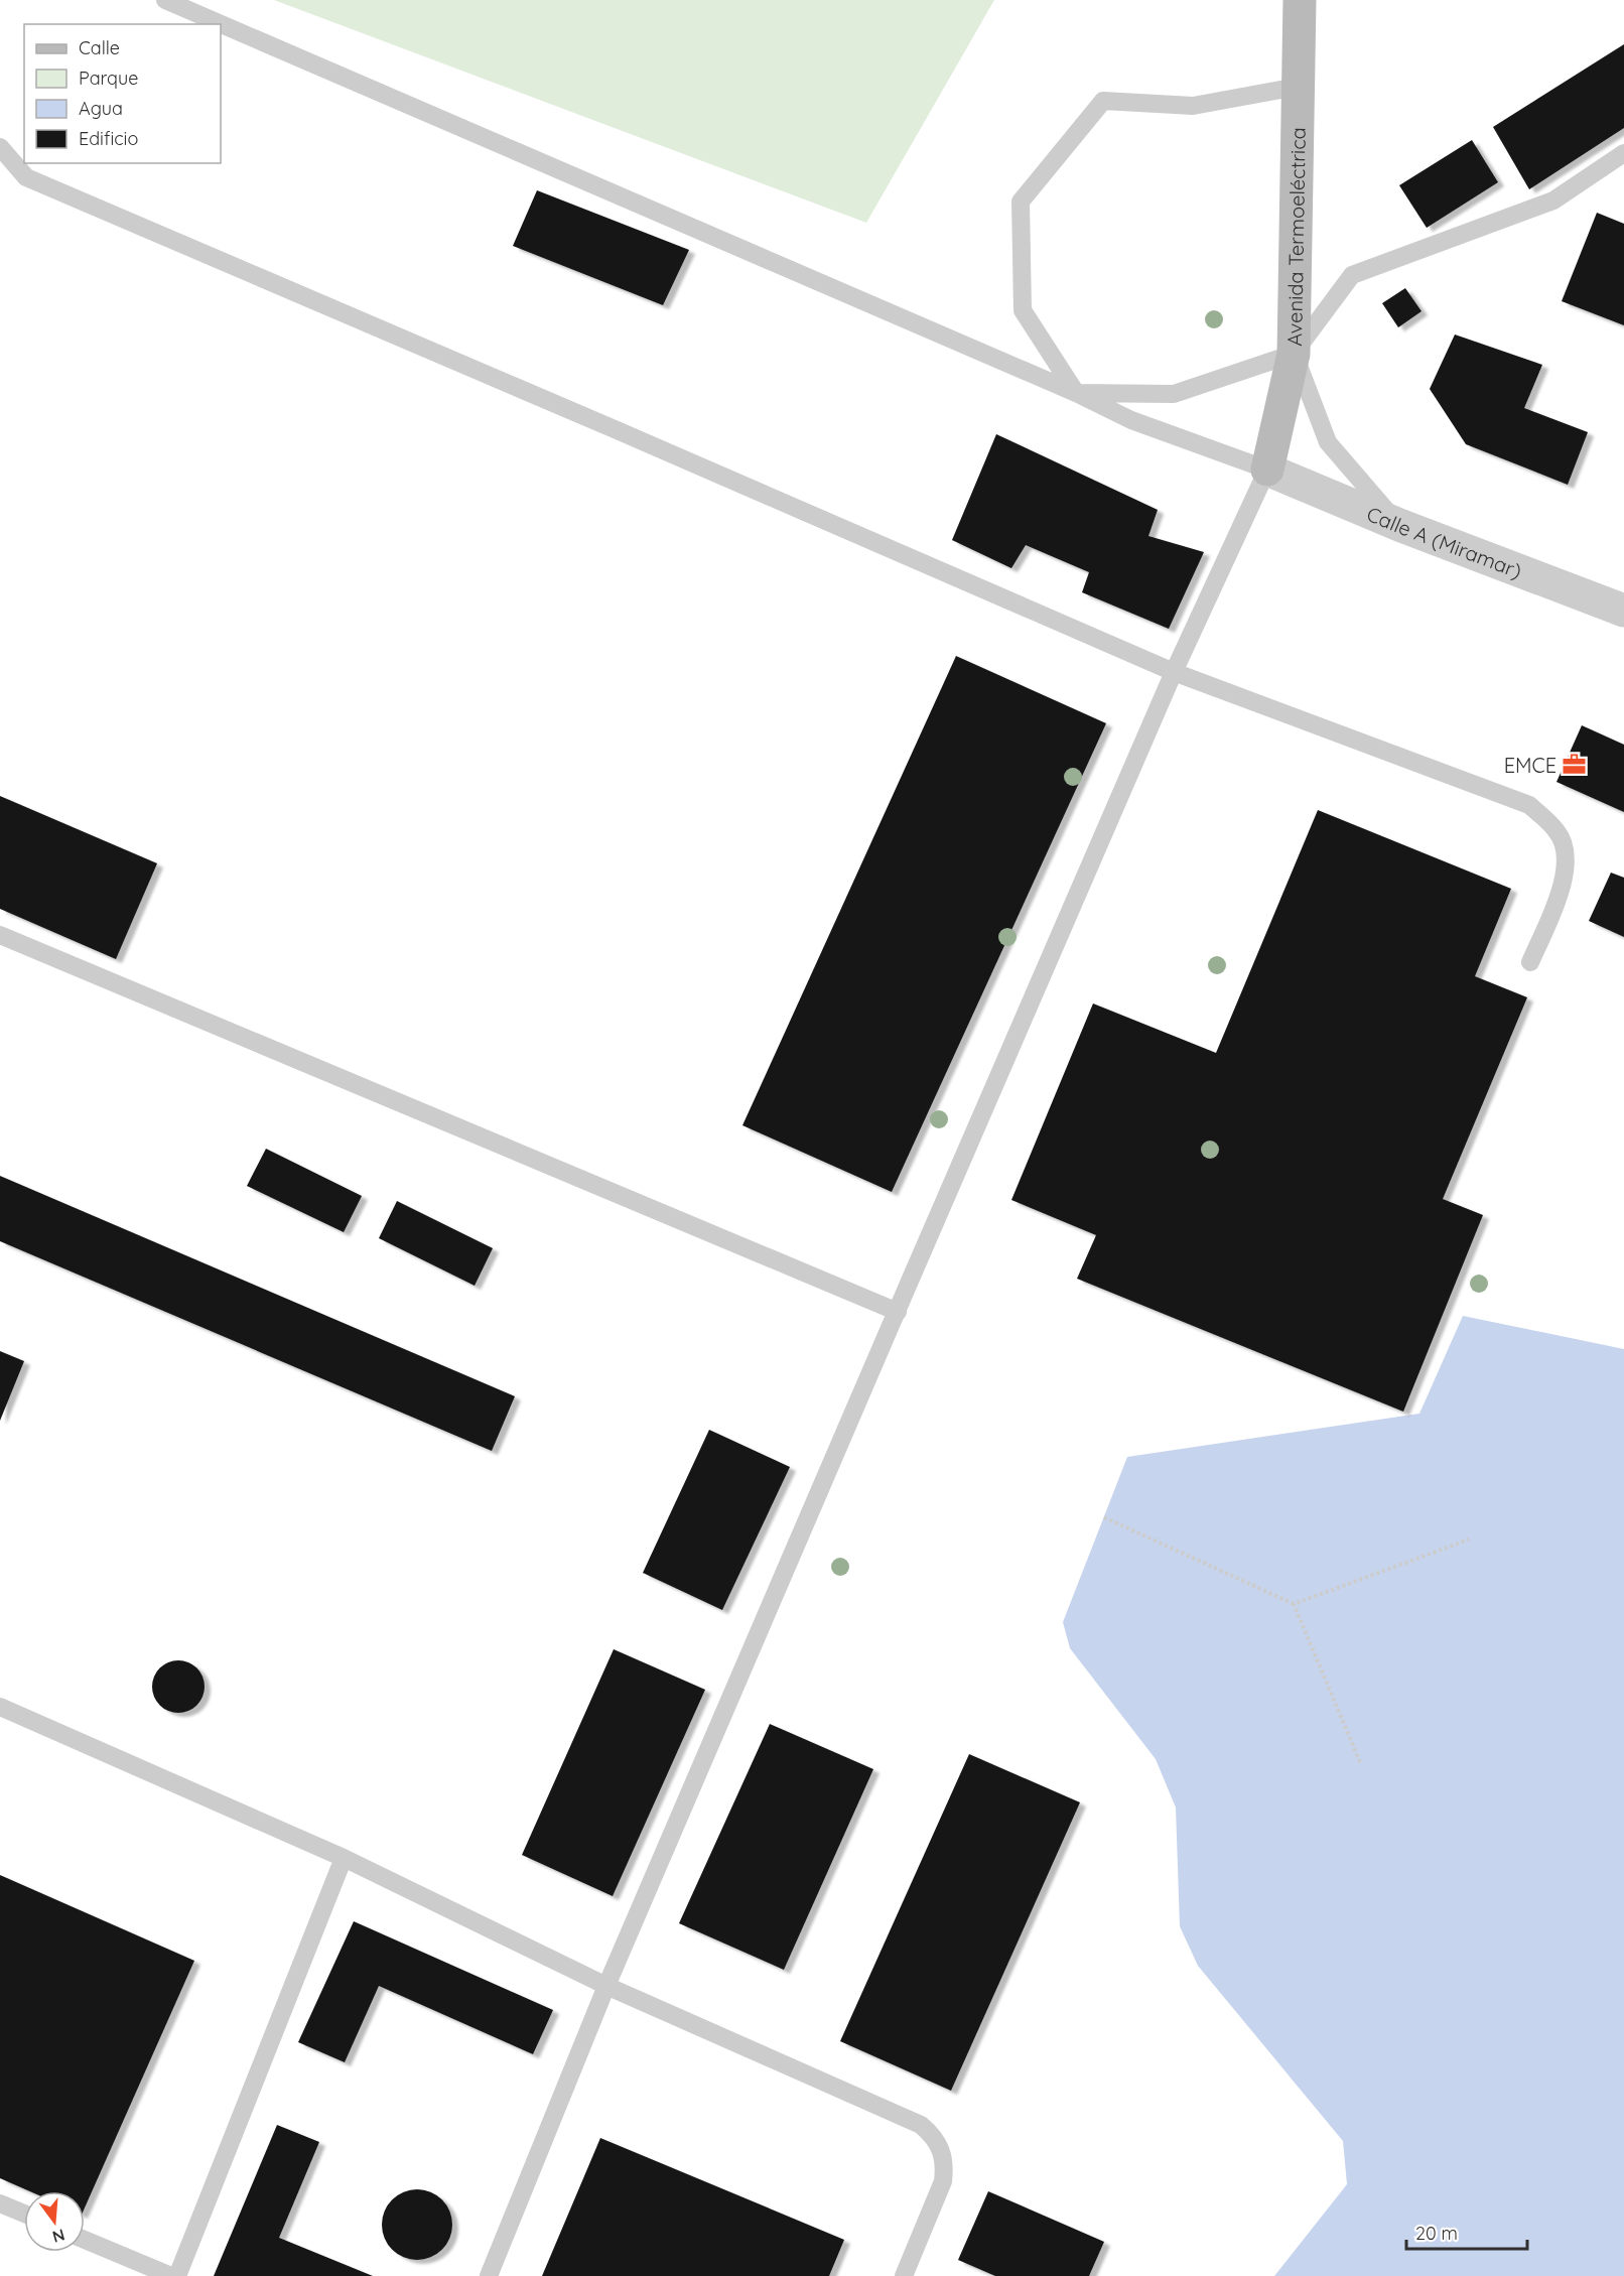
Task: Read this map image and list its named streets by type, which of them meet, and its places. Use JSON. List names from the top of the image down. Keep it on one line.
{"streets":{"main road":["Avenida Termoeléctrica"],"street":["Calle A (Miramar)"]},"crossings":[["Avenida Termoeléctrica","Calle A (Miramar)"]],"places":{"office":["EMCE"]},"legend":["Calle","Parque","Agua","Edificio"],"scale_bar":"20 m","north":"bottom"}
